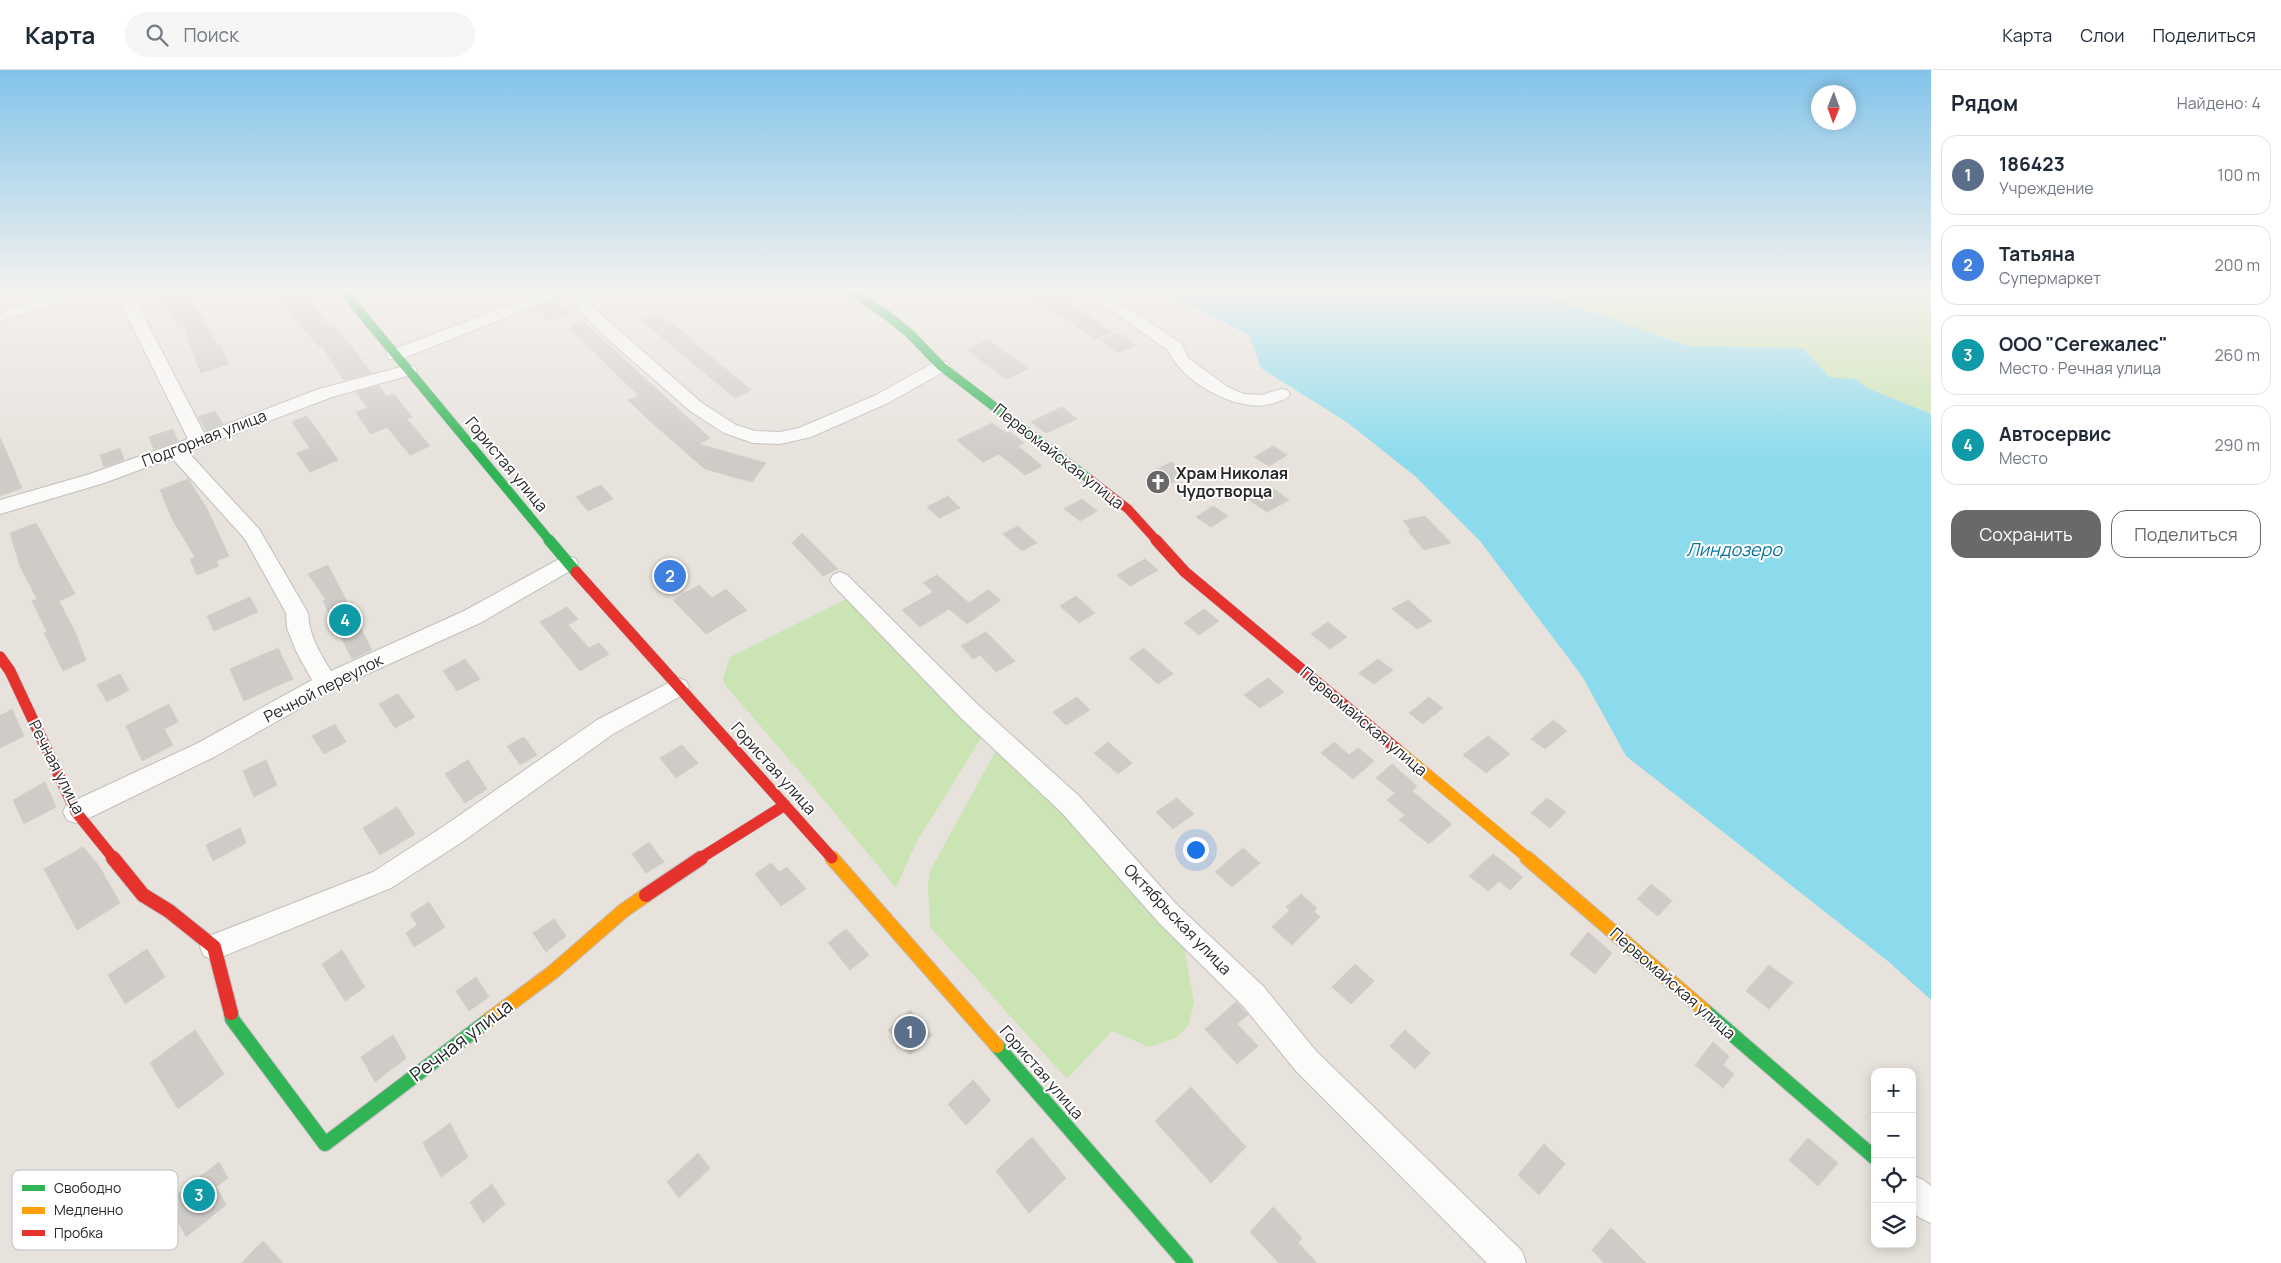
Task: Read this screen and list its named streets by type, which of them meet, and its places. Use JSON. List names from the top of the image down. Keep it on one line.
{"streets":{"street":["Подгорная улица","Первомайская улица","Гористая улица","Речной переулок","Речная улица","Октябрьская улица"]},"crossings":[["Подгорная улица","Гористая улица"],["Гористая улица","Речной переулок"],["Гористая улица","Речная улица"],["Речной переулок","Речная улица"]],"water":["Линдозеро"],"places":{"church":["Храм Николая Чудотворца"]},"legend":["Свободно","Медленно","Пробка"],"north":"bottom","page":{"header":"Карта","search":"Поиск","nav":["Карта","Слои","Поделиться"],"heading":["Рядом","Найдено: 4"],"list":[{"mark":"1","name":"186423","note":"Учреждение","value":"100 m"},{"mark":"2","name":"Татьяна","note":"Супермаркет","value":"200 m"},{"mark":"3","name":"ООО \"Сегежалес\"","note":"Место · Речная улица","value":"260 m"},{"mark":"4","name":"Автосервис","note":"Место","value":"290 m"}],"buttons":["Сохранить","Поделиться"],"pins":["2","4","1","3"],"map_buttons":["+","−"]}}
